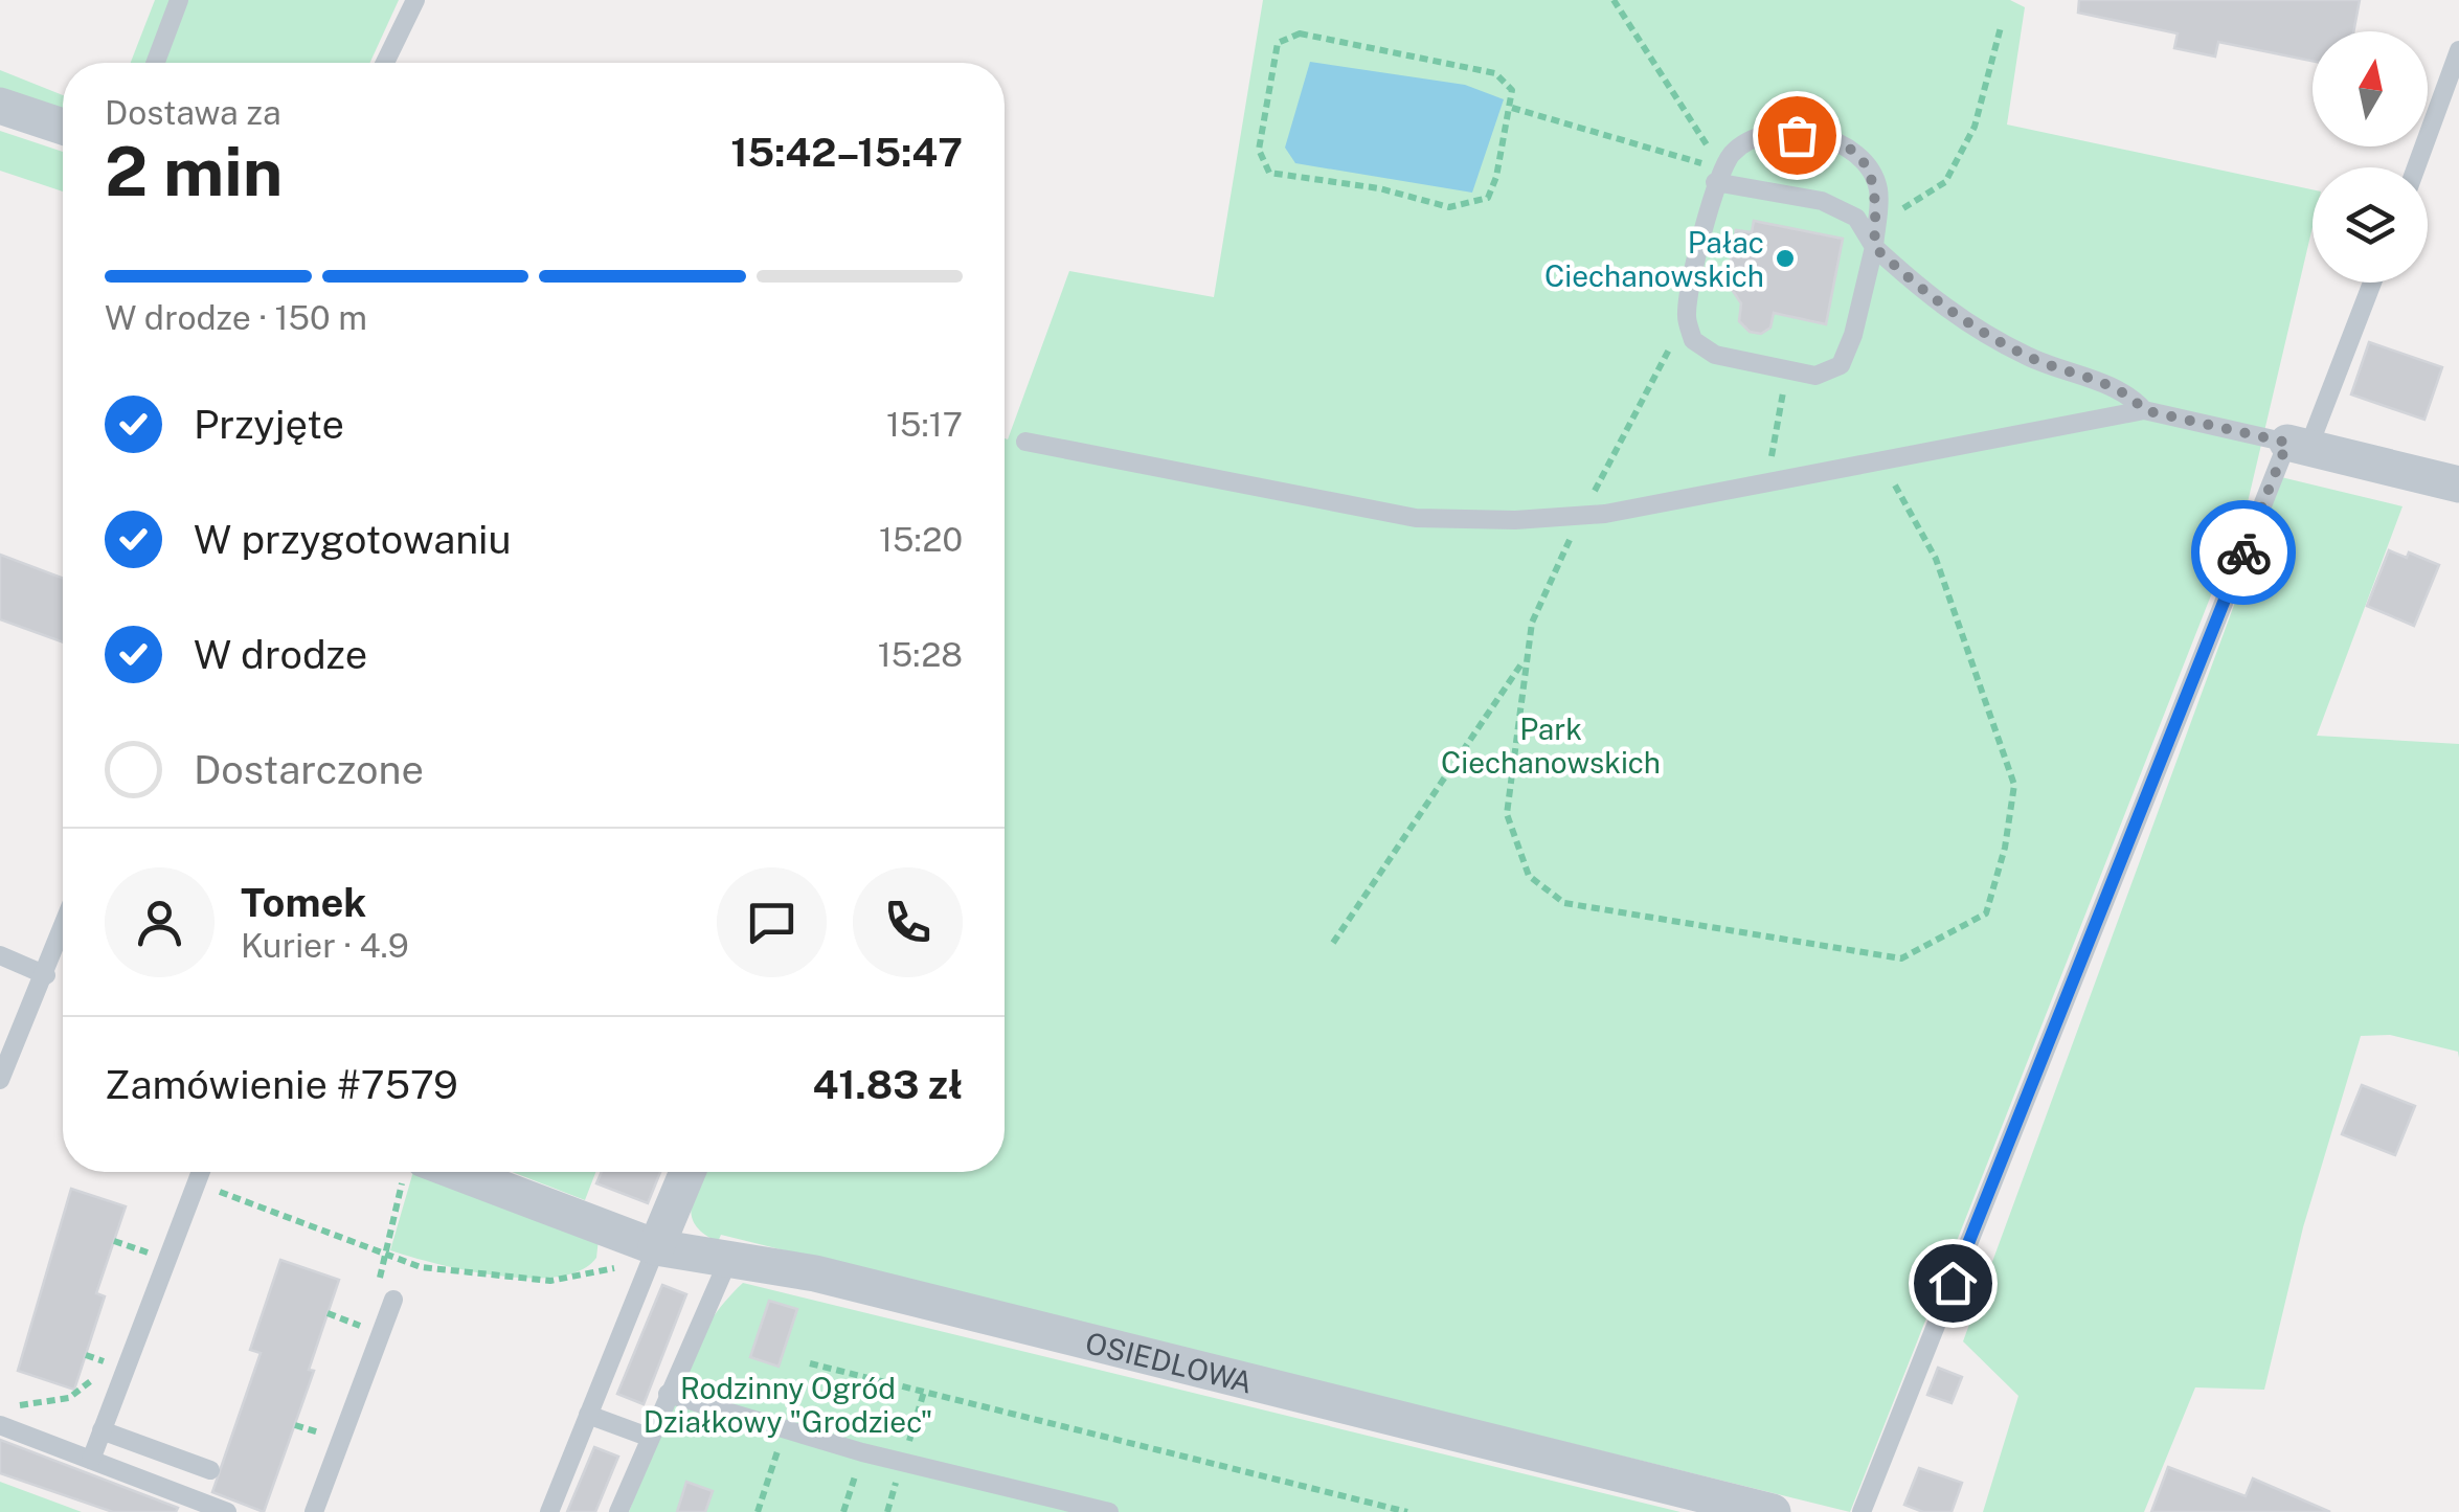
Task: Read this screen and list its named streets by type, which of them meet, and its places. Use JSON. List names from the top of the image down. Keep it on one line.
{"streets":{"street":["OSIEDLOWA"]},"parks":["Park Ciechanowskich","Rodzinny Ogród Działkowy \"Grodziec\""],"places":["Pałac Ciechanowskich"],"north":"top","page":{"heading":["2 min","Dostawa za","15:42–15:47"],"panel":["Tomek","Kurier · 4.9","Zamówienie #7579","41.83 zł"],"bar":"W drodze · 150 m","list":[["Przyjęte","15:17"],["W przygotowaniu","15:20"],["W drodze","15:28"],"Dostarczone"]}}
